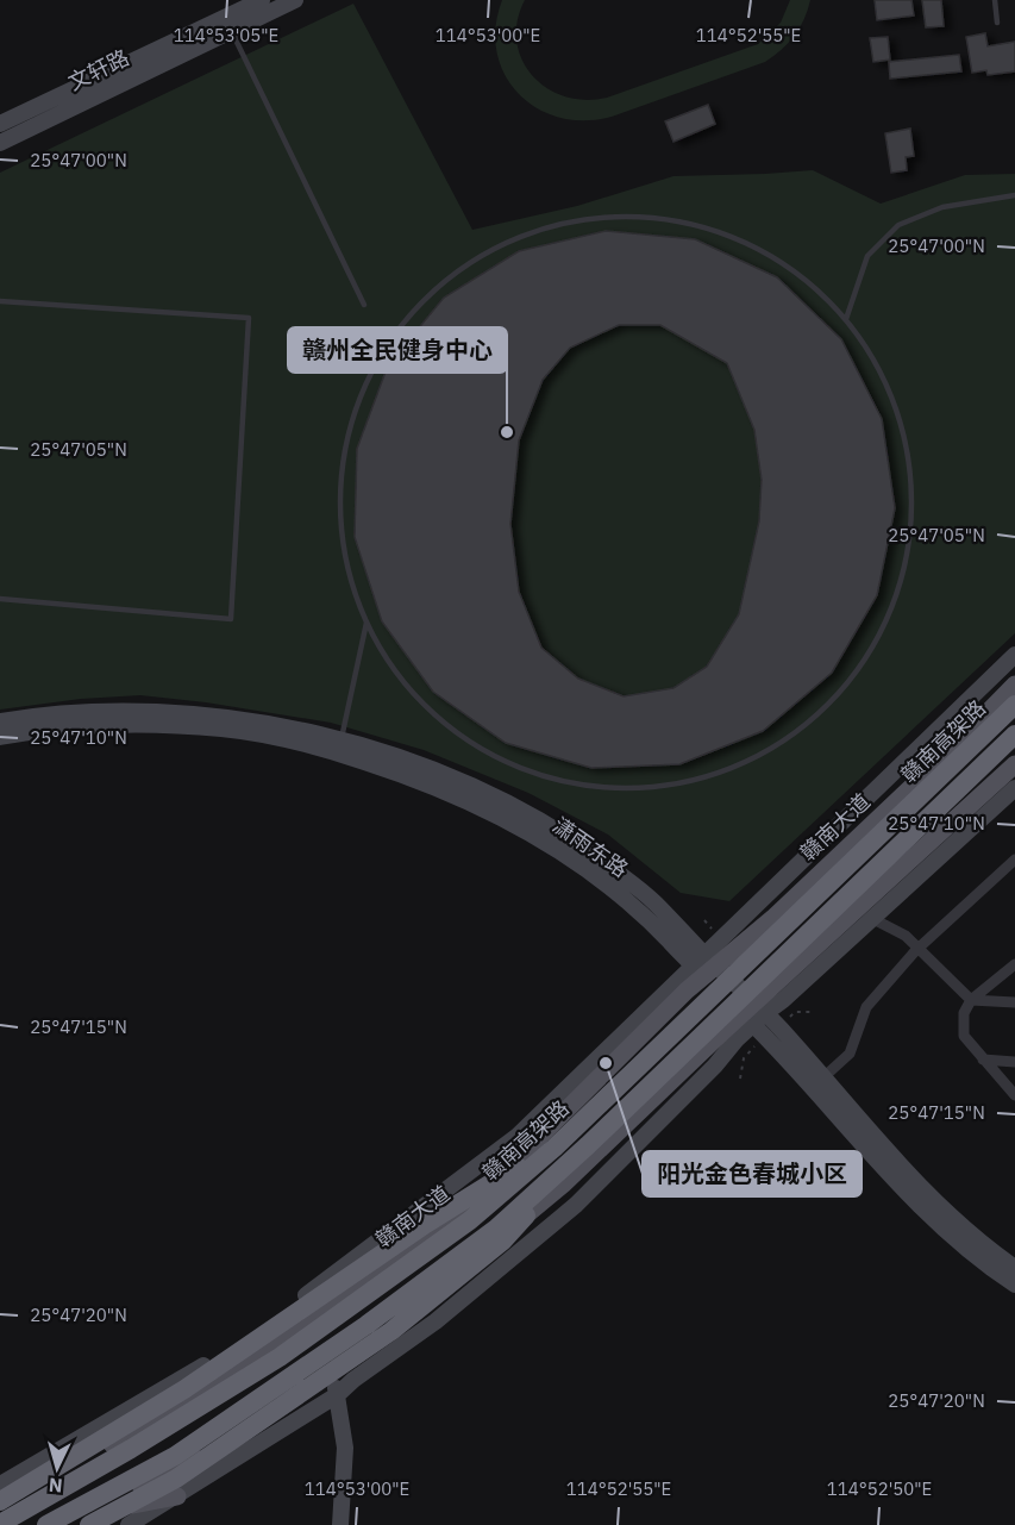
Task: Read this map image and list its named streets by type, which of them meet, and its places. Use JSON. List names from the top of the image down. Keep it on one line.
{"streets":{"highway":["赣南高架路"],"main road":["文轩路","赣南大道","潇雨东路"]},"crossings":[["赣南大道","潇雨东路"]],"places":["赣州全民健身中心","阳光金色春城小区"],"north":"bottom","coordinates":["114°53'05\"E","114°53'00\"E","114°52'55\"E","25°47'00\"N","25°47'05\"N","25°47'10\"N","25°47'15\"N","25°47'20\"N","114°52'50\"E"]}
